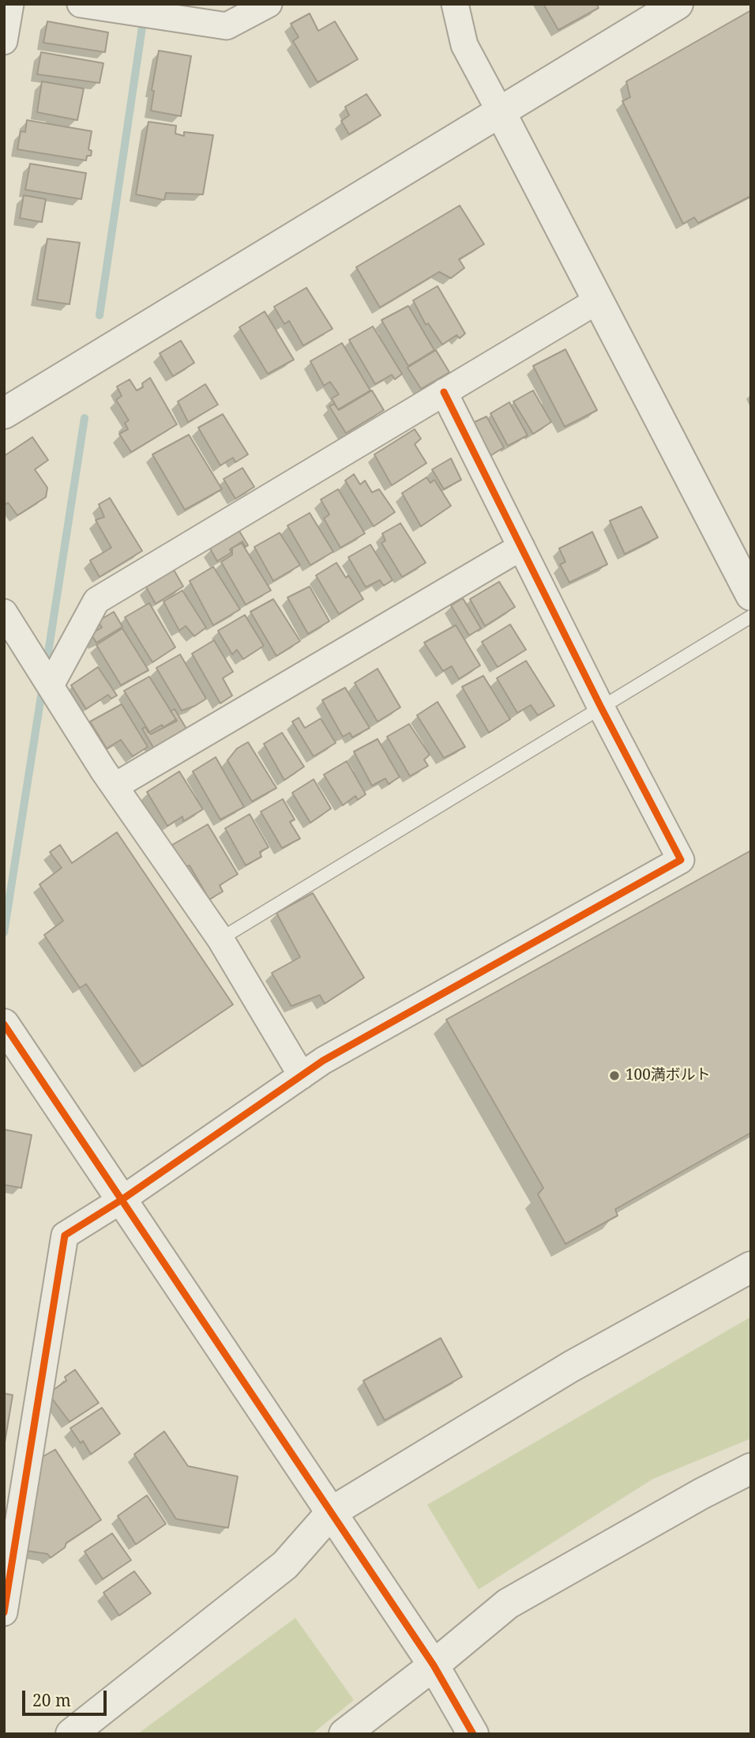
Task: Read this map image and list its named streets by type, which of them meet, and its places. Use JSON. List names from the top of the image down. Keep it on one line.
{"places":["100満ボルト"],"scale_bar":"20 m"}
